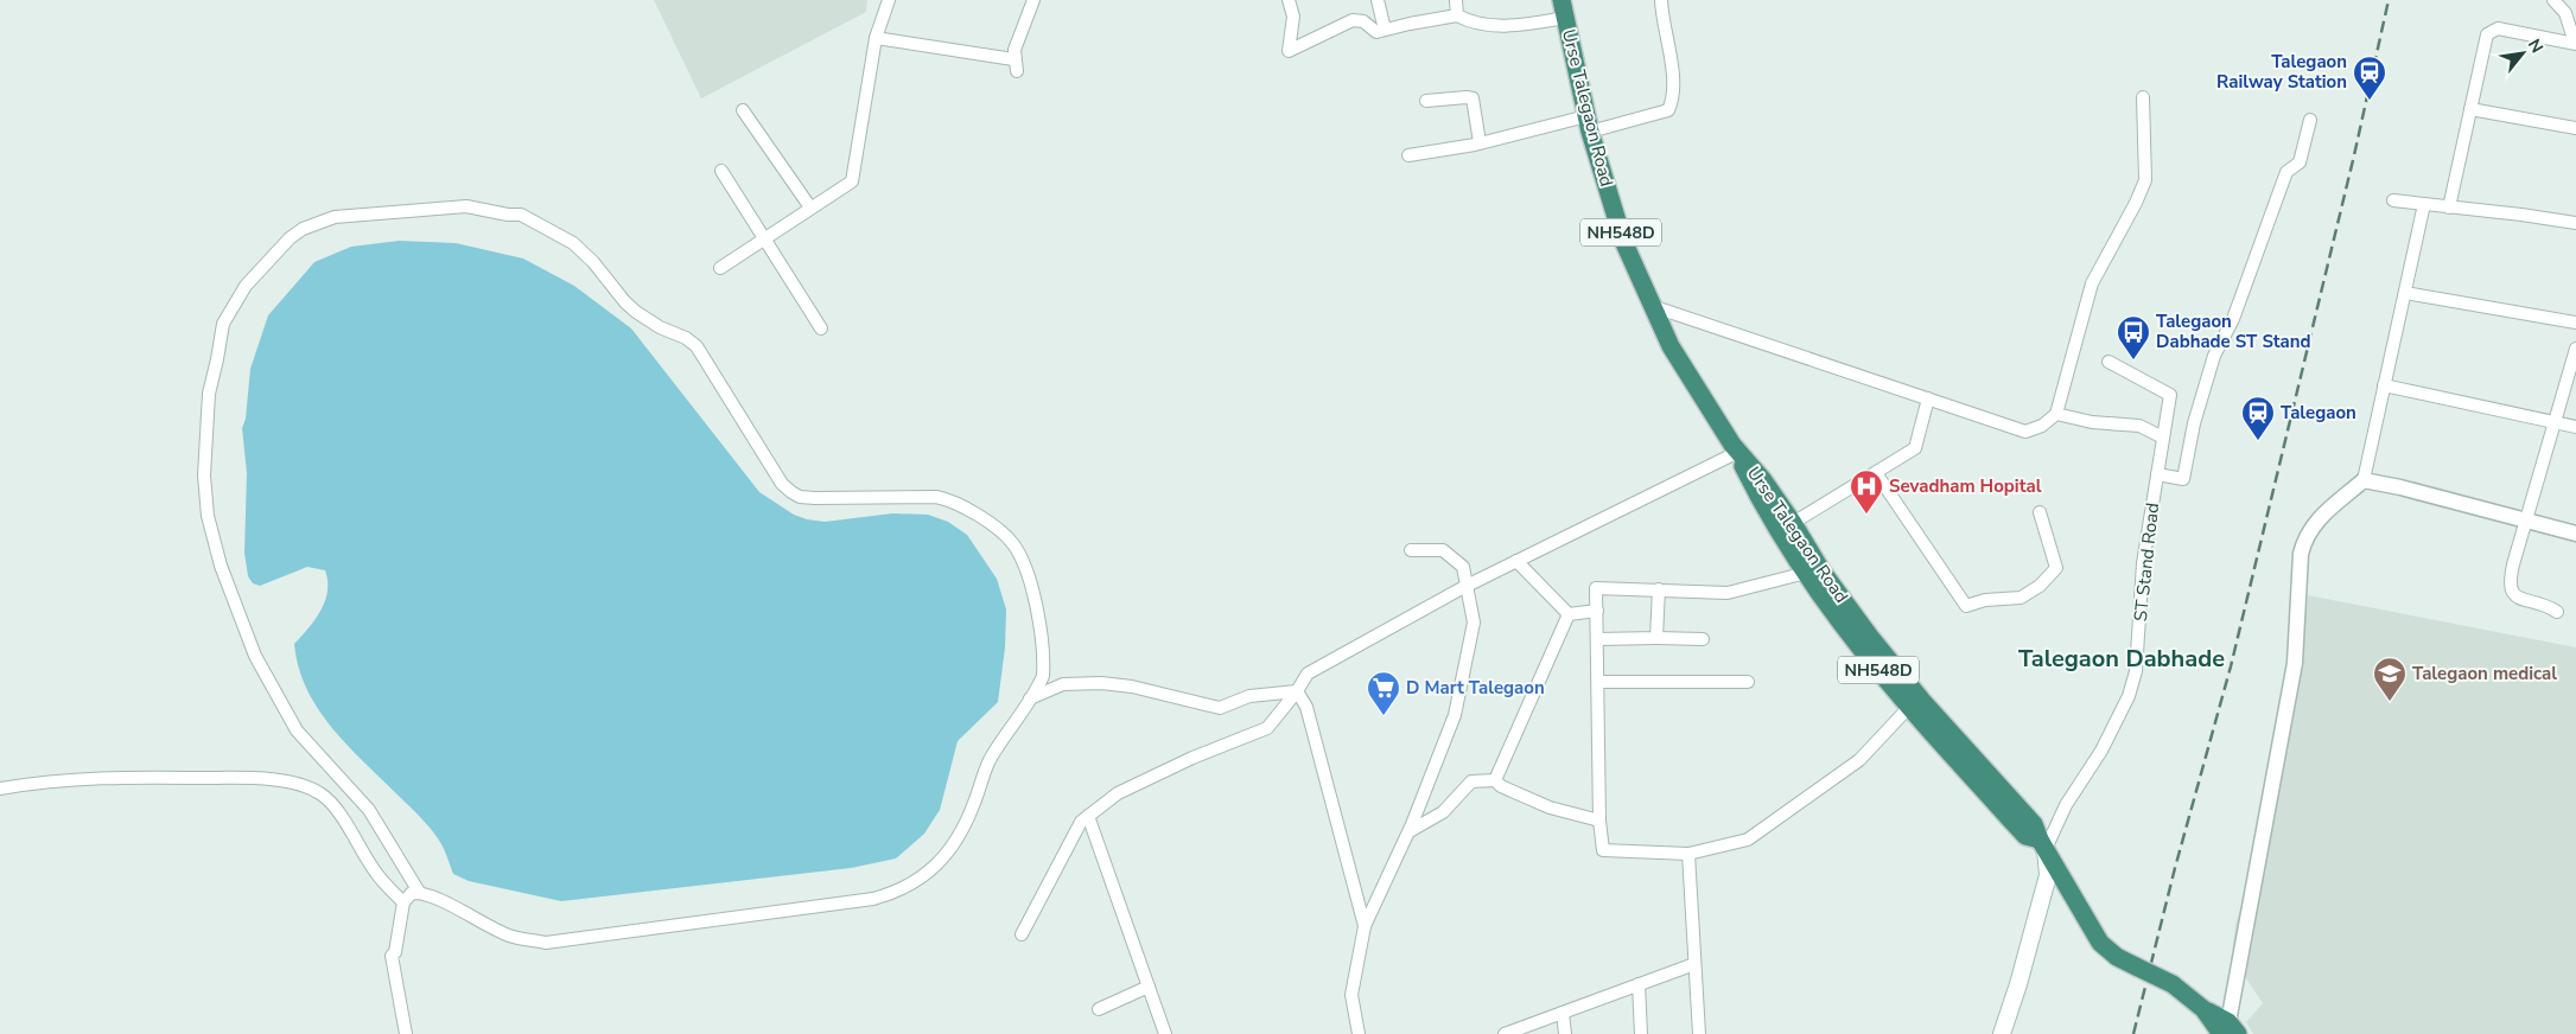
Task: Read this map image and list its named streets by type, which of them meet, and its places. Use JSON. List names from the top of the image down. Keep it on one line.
{"streets":{"highway":["Urse Talegaon Road","NH548D"],"street":["ST Stand Road"]},"crossings":[["Urse Talegaon Road","NH548D"],["Urse Talegaon Road","ST Stand Road"]],"districts":["Talegaon Dabhade"],"places":{"station":["Talegaon Railway Station","Talegaon"],"bus stop":["Talegaon Dabhade ST Stand"],"hospital":["Sevadham Hopital"],"school or university":["Talegaon medical"],"supermarket":["D Mart Talegaon"]},"north":"top right"}
